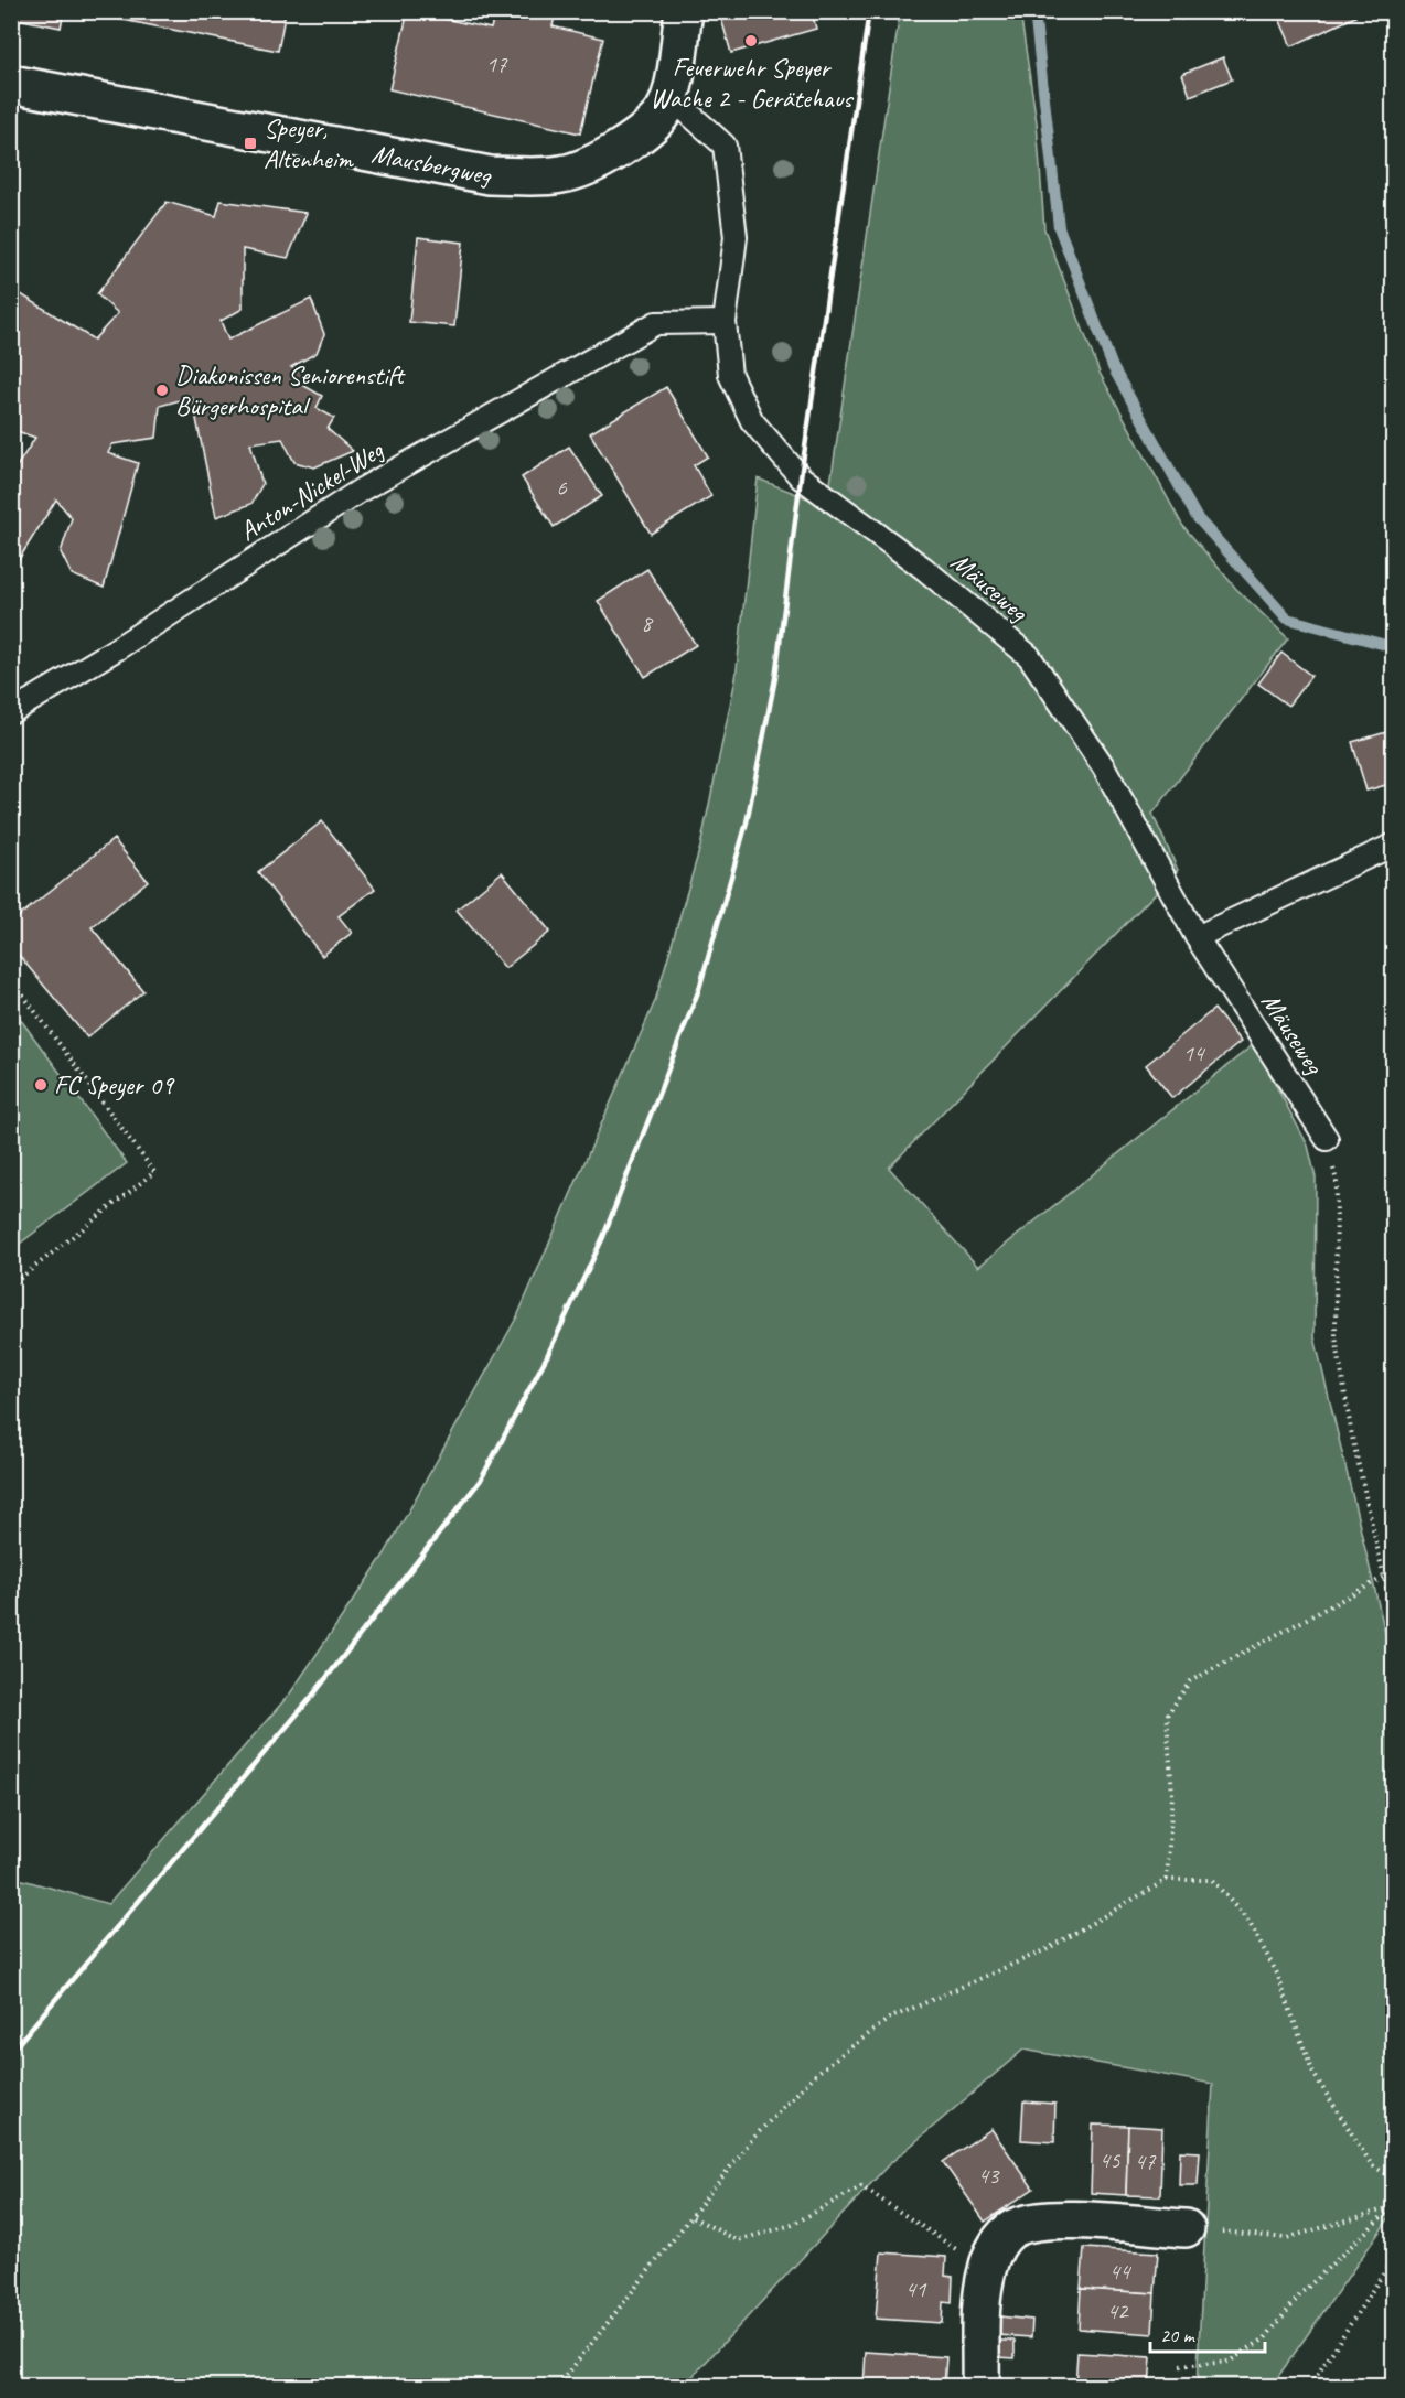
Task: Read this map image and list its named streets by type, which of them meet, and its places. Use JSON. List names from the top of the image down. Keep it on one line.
{"streets":{"street":["Mausbergweg"],"lane":["Anton-Nickel-Weg","Mäuseweg"]},"crossings":[["Mausbergweg","Mäuseweg"],["Anton-Nickel-Weg","Mäuseweg"]],"places":{"other":["Feuerwehr Speyer Wache 2 - Gerätehaus","Diakonissen Seniorenstift Bürgerhospital","FC Speyer 09"],"transit":["Speyer, Altenheim"]},"house_numbers":["17","6","8","14","45","47","43","44","41","42"],"scale_bar":"20 m"}
